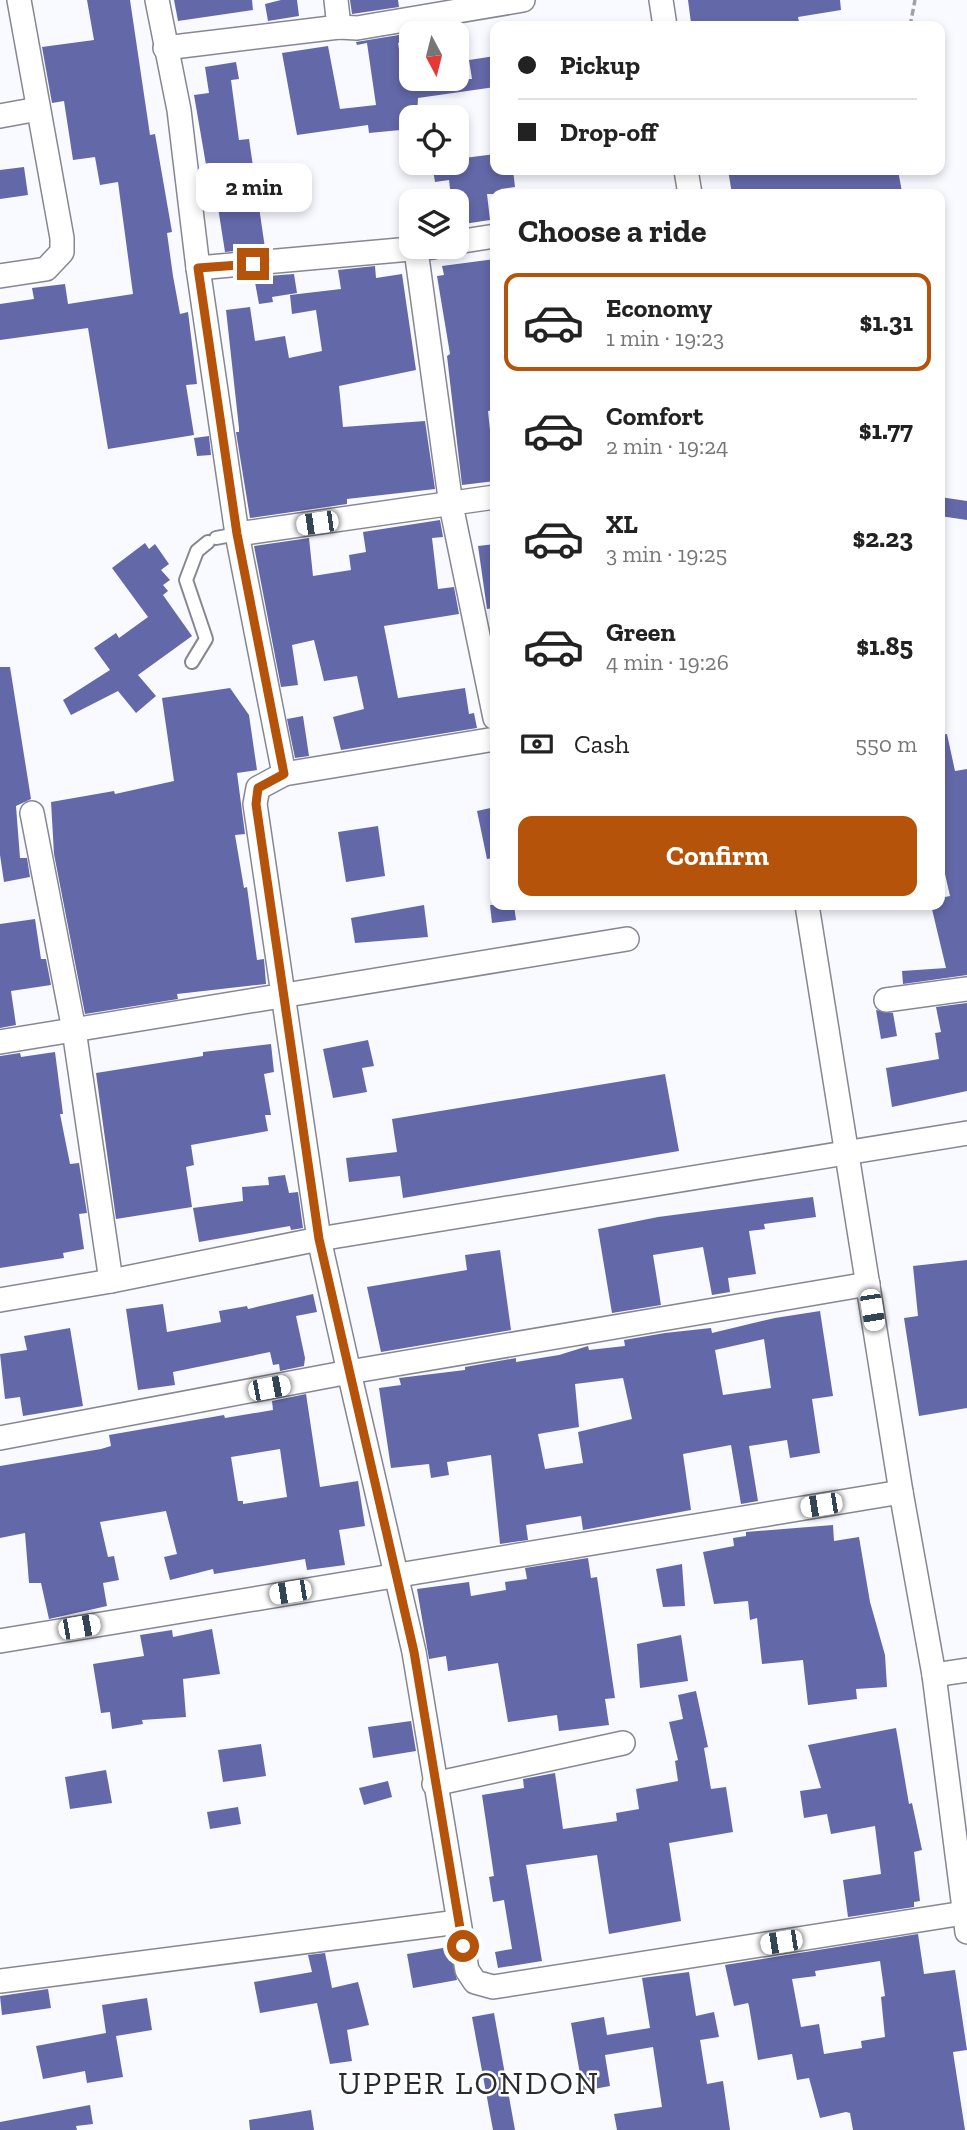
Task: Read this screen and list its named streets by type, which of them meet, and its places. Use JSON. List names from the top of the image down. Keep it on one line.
{"districts":["UPPER LONDON"],"north":"bottom","page":{"banner":["Pickup","Drop-off"],"bubble":"2 min","heading":"Choose a ride","list":[{"name":"Economy","note":"1 min · 19:23","value":"$1.31"},{"name":"Comfort","note":"2 min · 19:24","value":"$1.77"},{"name":"XL","note":"3 min · 19:25","value":"$2.23"},{"name":"Green","note":"4 min · 19:26","value":"$1.85"}],"pay":["Cash","550 m"],"buttons":"Confirm"}}
